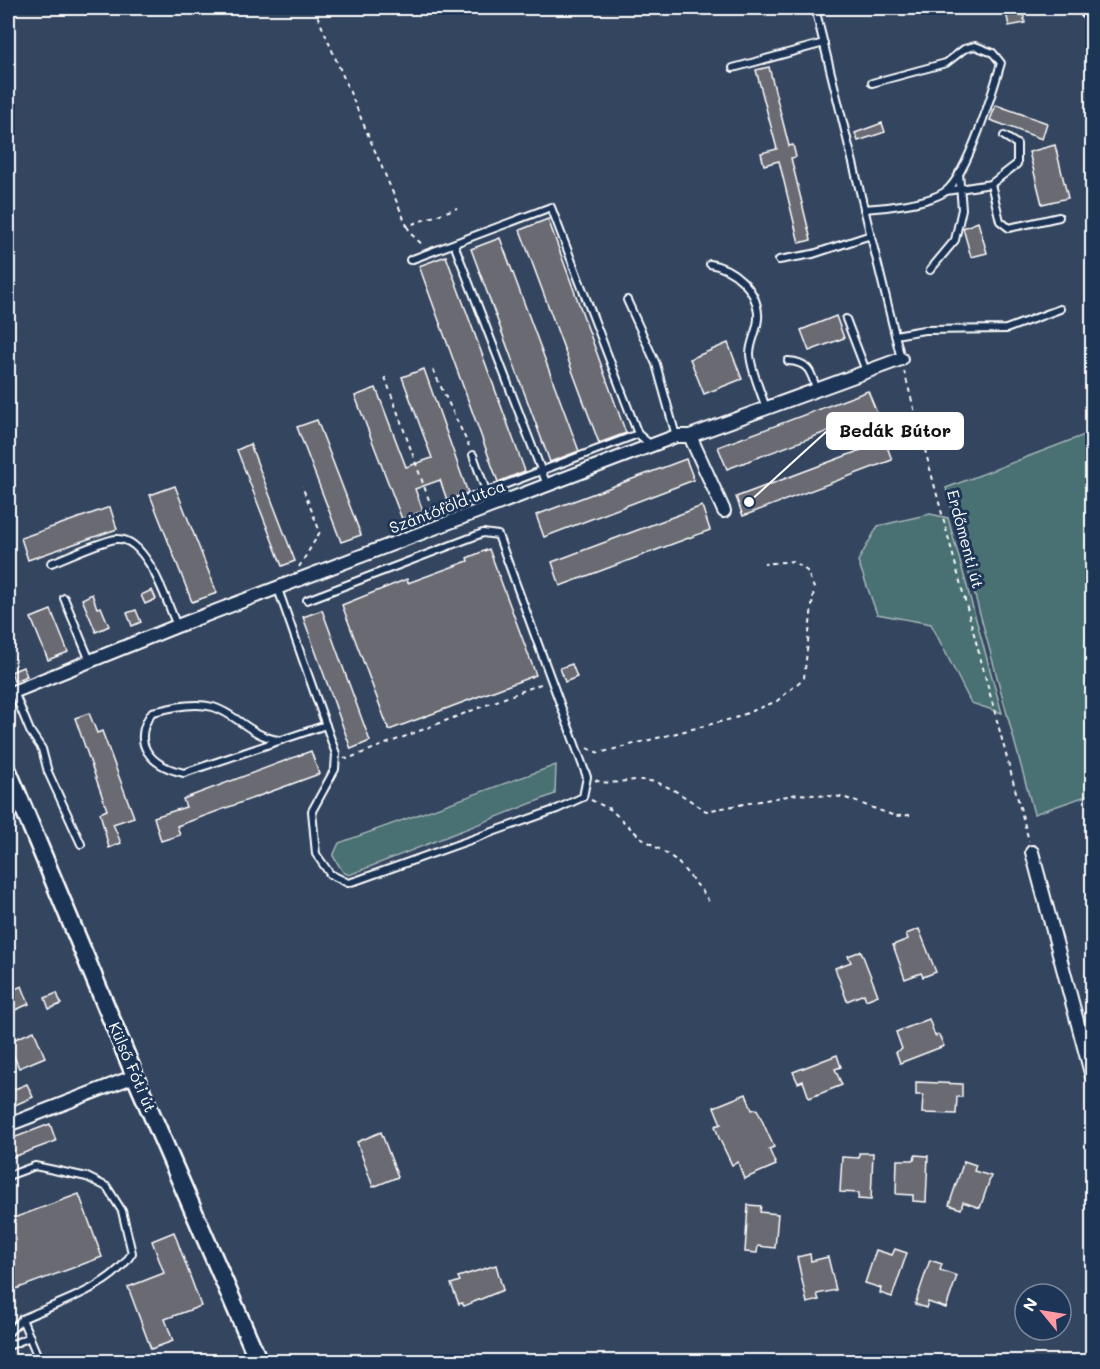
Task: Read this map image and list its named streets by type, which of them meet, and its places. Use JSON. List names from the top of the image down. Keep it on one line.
{"streets":{"main road":["Külső Fóti út"],"street":["Szántóföld utca"],"path":["Erdőmenti út"]},"crossings":[["Szántóföld utca","Erdőmenti út"]],"places":["Bedák Bútor"],"north":"top left"}
